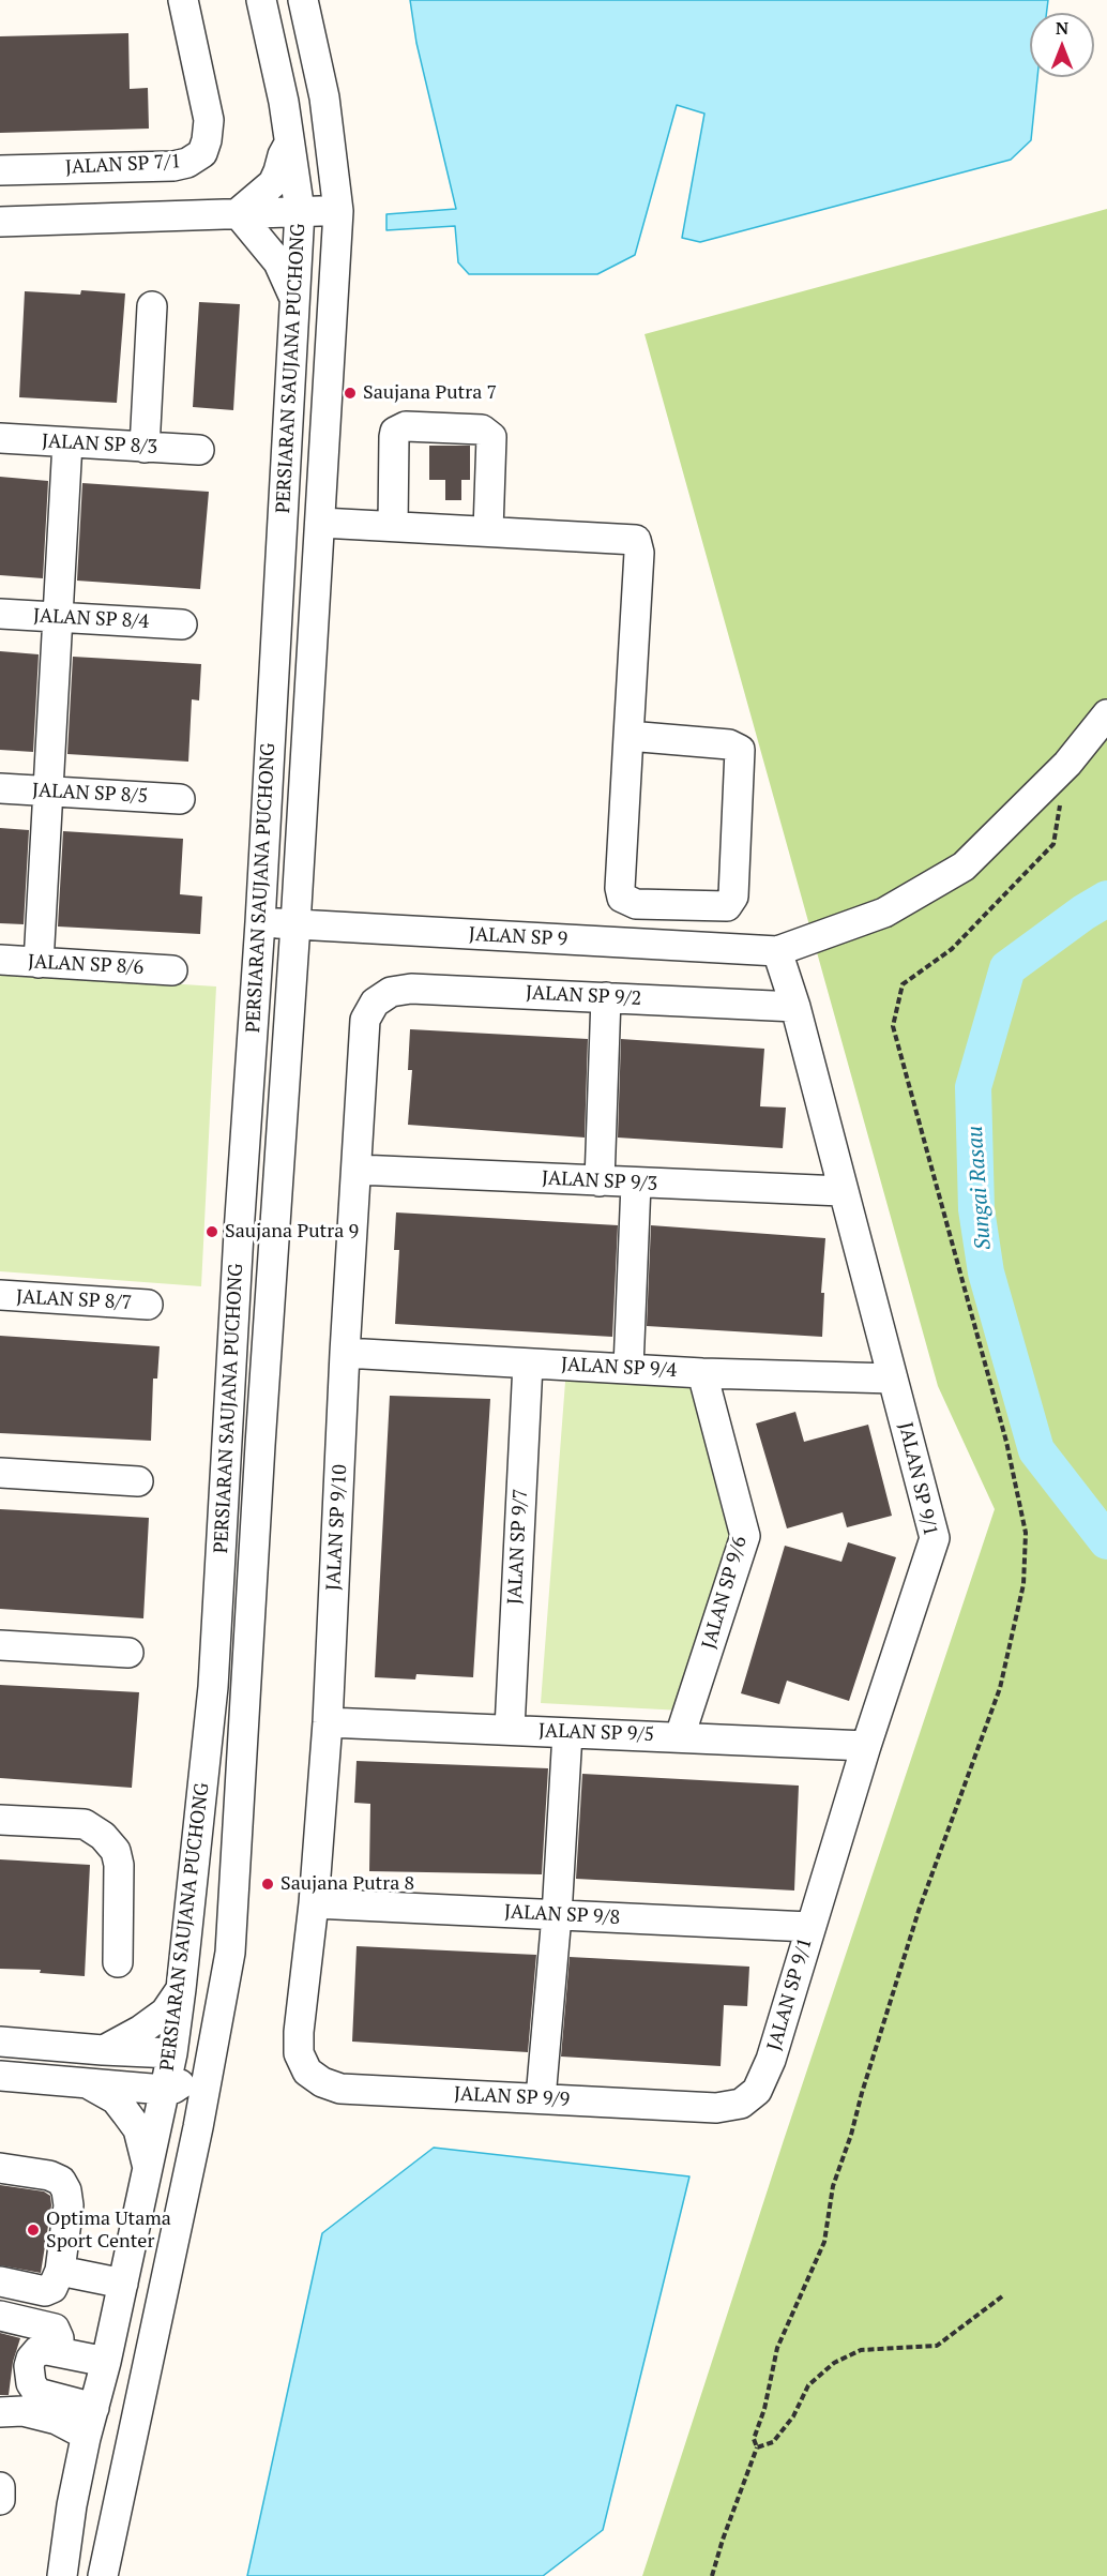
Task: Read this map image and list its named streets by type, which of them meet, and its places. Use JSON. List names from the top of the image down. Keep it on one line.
{"streets":{"street":["JALAN SP 7/1","PERSIARAN SAUJANA PUCHONG","JALAN SP 8/3","JALAN SP 8/4","JALAN SP 8/5","JALAN SP 9","JALAN SP 8/6","JALAN SP 9/2","JALAN SP 9/3","JALAN SP 8/7","JALAN SP 9/4","JALAN SP 9/1","JALAN SP 9/10","JALAN SP 9/7","JALAN SP 9/6","JALAN SP 9/5","JALAN SP 9/8","JALAN SP 9/9"]},"crossings":[["PERSIARAN SAUJANA PUCHONG","JALAN SP 9"],["JALAN SP 9","JALAN SP 9/1"],["JALAN SP 9/2","JALAN SP 9/1"],["JALAN SP 9/2","JALAN SP 9/10"],["JALAN SP 9/3","JALAN SP 9/1"],["JALAN SP 9/3","JALAN SP 9/10"],["JALAN SP 9/4","JALAN SP 9/1"],["JALAN SP 9/4","JALAN SP 9/10"],["JALAN SP 9/4","JALAN SP 9/7"],["JALAN SP 9/4","JALAN SP 9/6"],["JALAN SP 9/1","JALAN SP 9/5"],["JALAN SP 9/1","JALAN SP 9/8"],["JALAN SP 9/1","JALAN SP 9/9"],["JALAN SP 9/10","JALAN SP 9/5"],["JALAN SP 9/10","JALAN SP 9/8"],["JALAN SP 9/10","JALAN SP 9/9"],["JALAN SP 9/7","JALAN SP 9/5"],["JALAN SP 9/6","JALAN SP 9/5"]],"water":["Sungai Rasau"],"places":["Saujana Putra 7","Saujana Putra 9","Saujana Putra 8","Optima Utama Sport Center"],"north":"top"}
